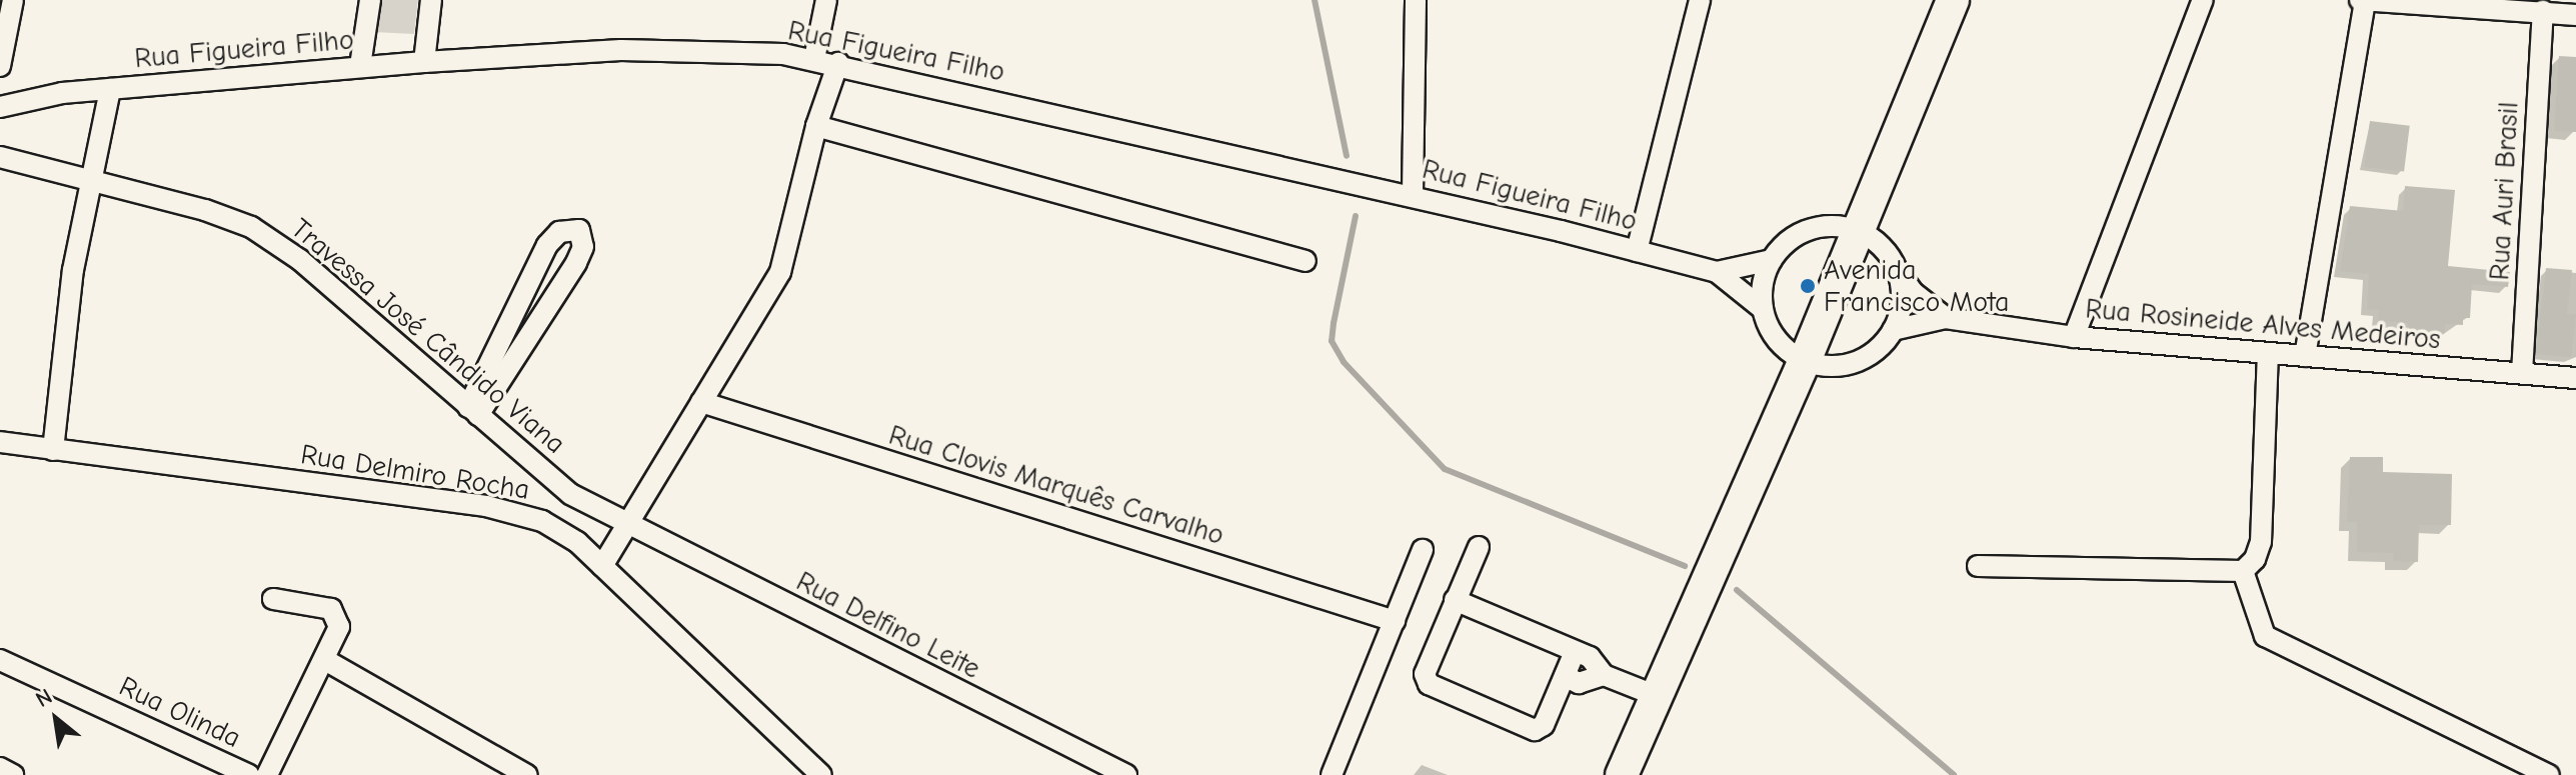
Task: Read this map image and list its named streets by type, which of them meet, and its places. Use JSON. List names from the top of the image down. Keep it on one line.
{"streets":{"street":["Rua Figueira Filho","Rua Auri Brasil","Rua Rosineide Alves Medeiros","Travessa José Cândido Viana","Rua Delmiro Rocha","Rua Clovis Marquês Carvalho","Rua Delfino Leite","Rua Olinda"]},"crossings":[["Rua Auri Brasil","Rua Rosineide Alves Medeiros"],["Travessa José Cândido Viana","Rua Delfino Leite"]],"places":["Avenida Francisco Mota"],"north":"top left"}
